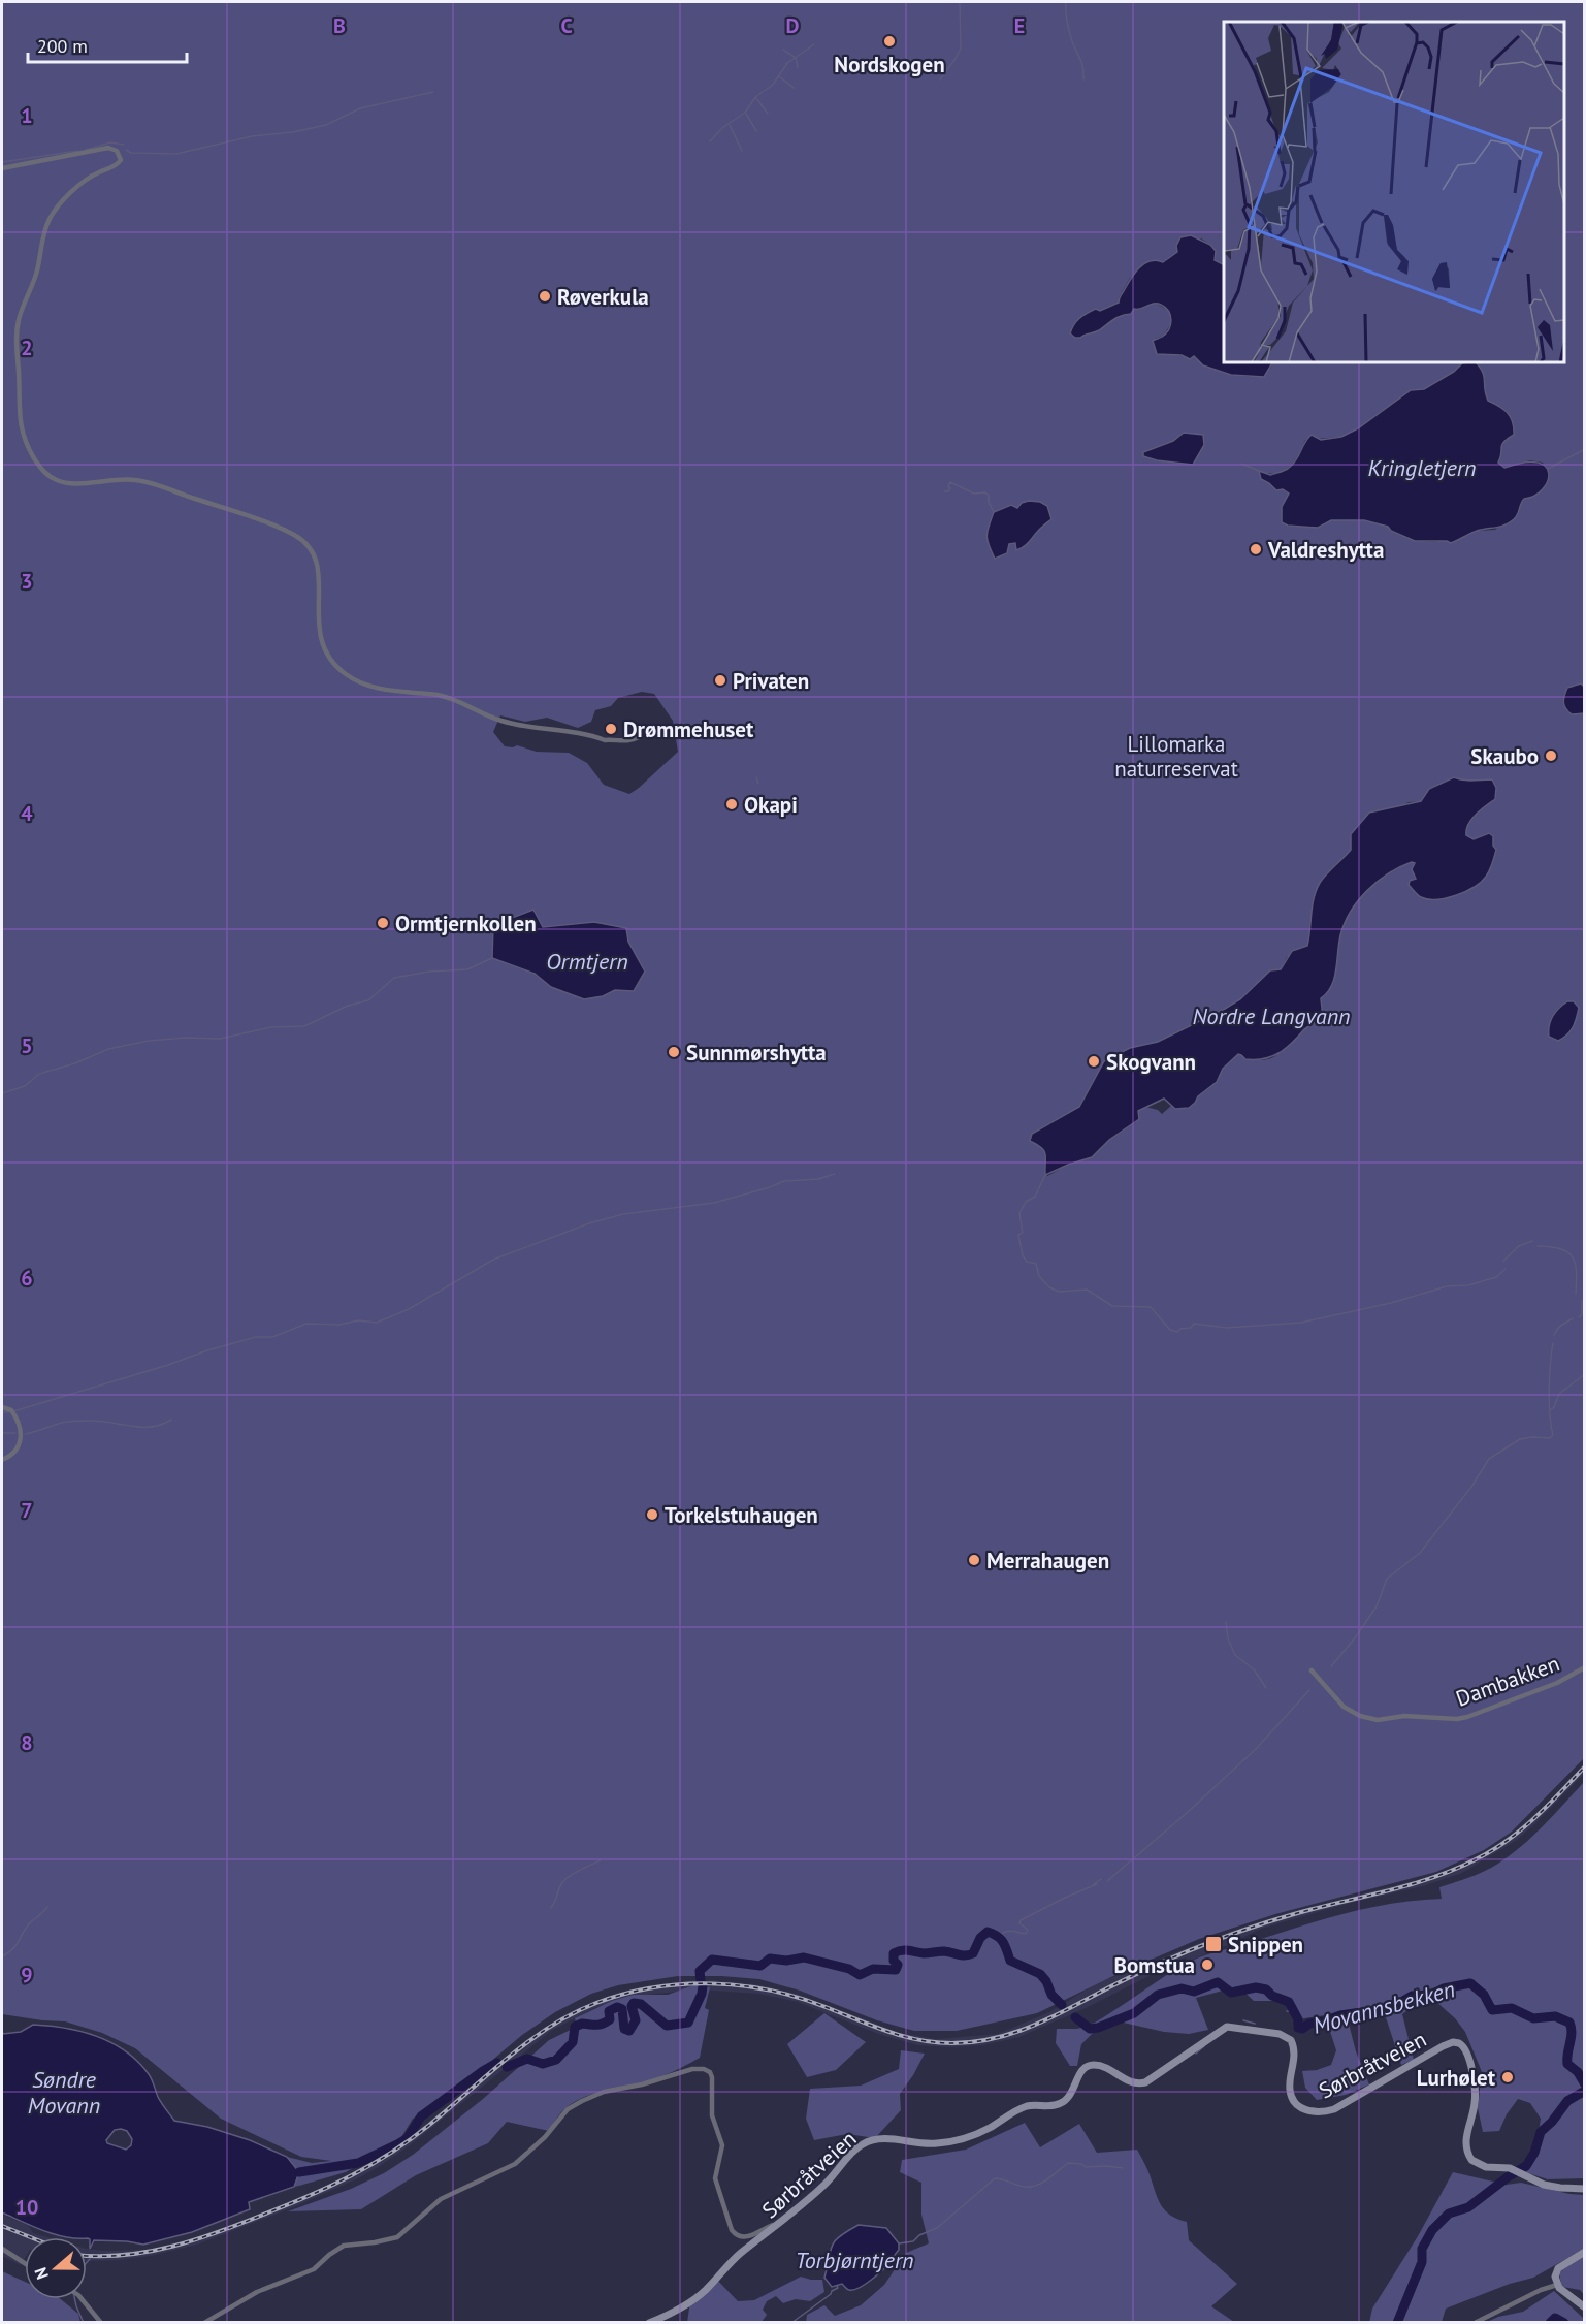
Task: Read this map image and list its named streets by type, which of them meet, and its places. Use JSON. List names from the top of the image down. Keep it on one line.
{"streets":{"street":["Dambakken","Sørbråtveien"]},"water":["Kringletjern","Ormtjern","Nordre Langvann","Movannsbekken","Søndre Movann","Torbjørntjern"],"parks":["Lillomarka naturreservat"],"places":{"other":["Nordskogen","Røverkula","Valdreshytta","Privaten","Drømmehuset","Skaubo","Okapi","Ormtjernkollen","Sunnmørshytta","Skogvann","Torkelstuhaugen","Merrahaugen","Bomstua","Lurhølet"],"transit":["Snippen"]},"scale_bar":"200 m","north":"left","grid":{"columns":["B","C","D","E"],"rows":["1","2","3","4","5","6","7","8","9","10"]}}
